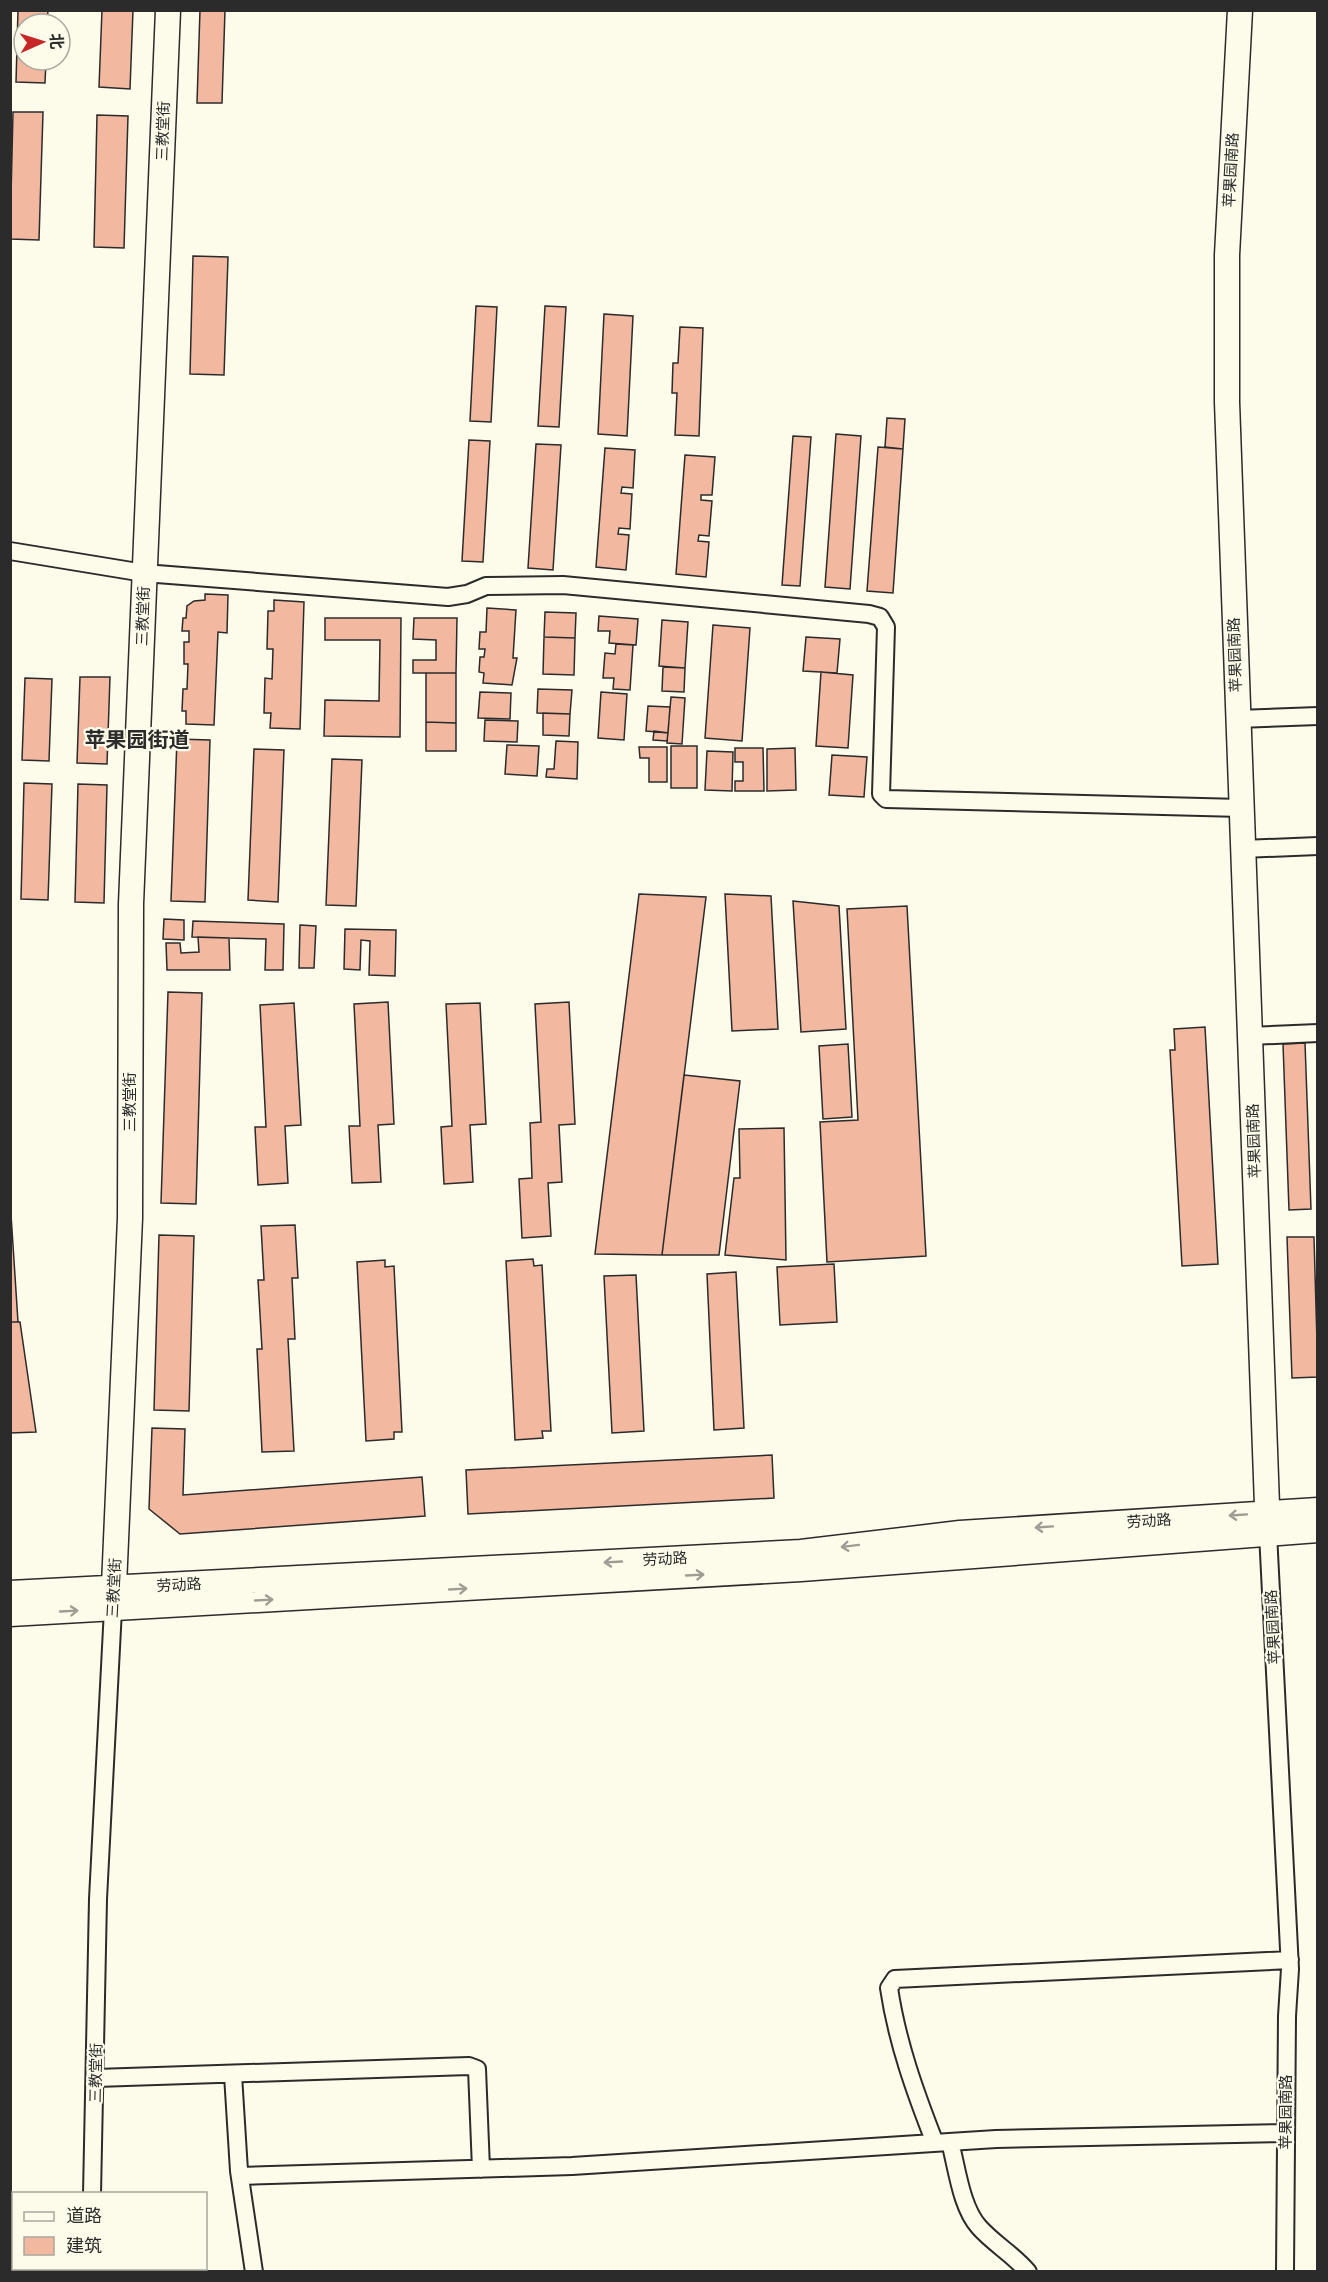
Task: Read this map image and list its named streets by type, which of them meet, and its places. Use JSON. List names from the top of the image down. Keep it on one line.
{"streets":{"street":["三教堂街","苹果园南路","劳动路"]},"crossings":[["三教堂街","劳动路"],["苹果园南路","劳动路"]],"districts":["苹果园街道"],"legend":["道路","建筑"],"north":"right"}
